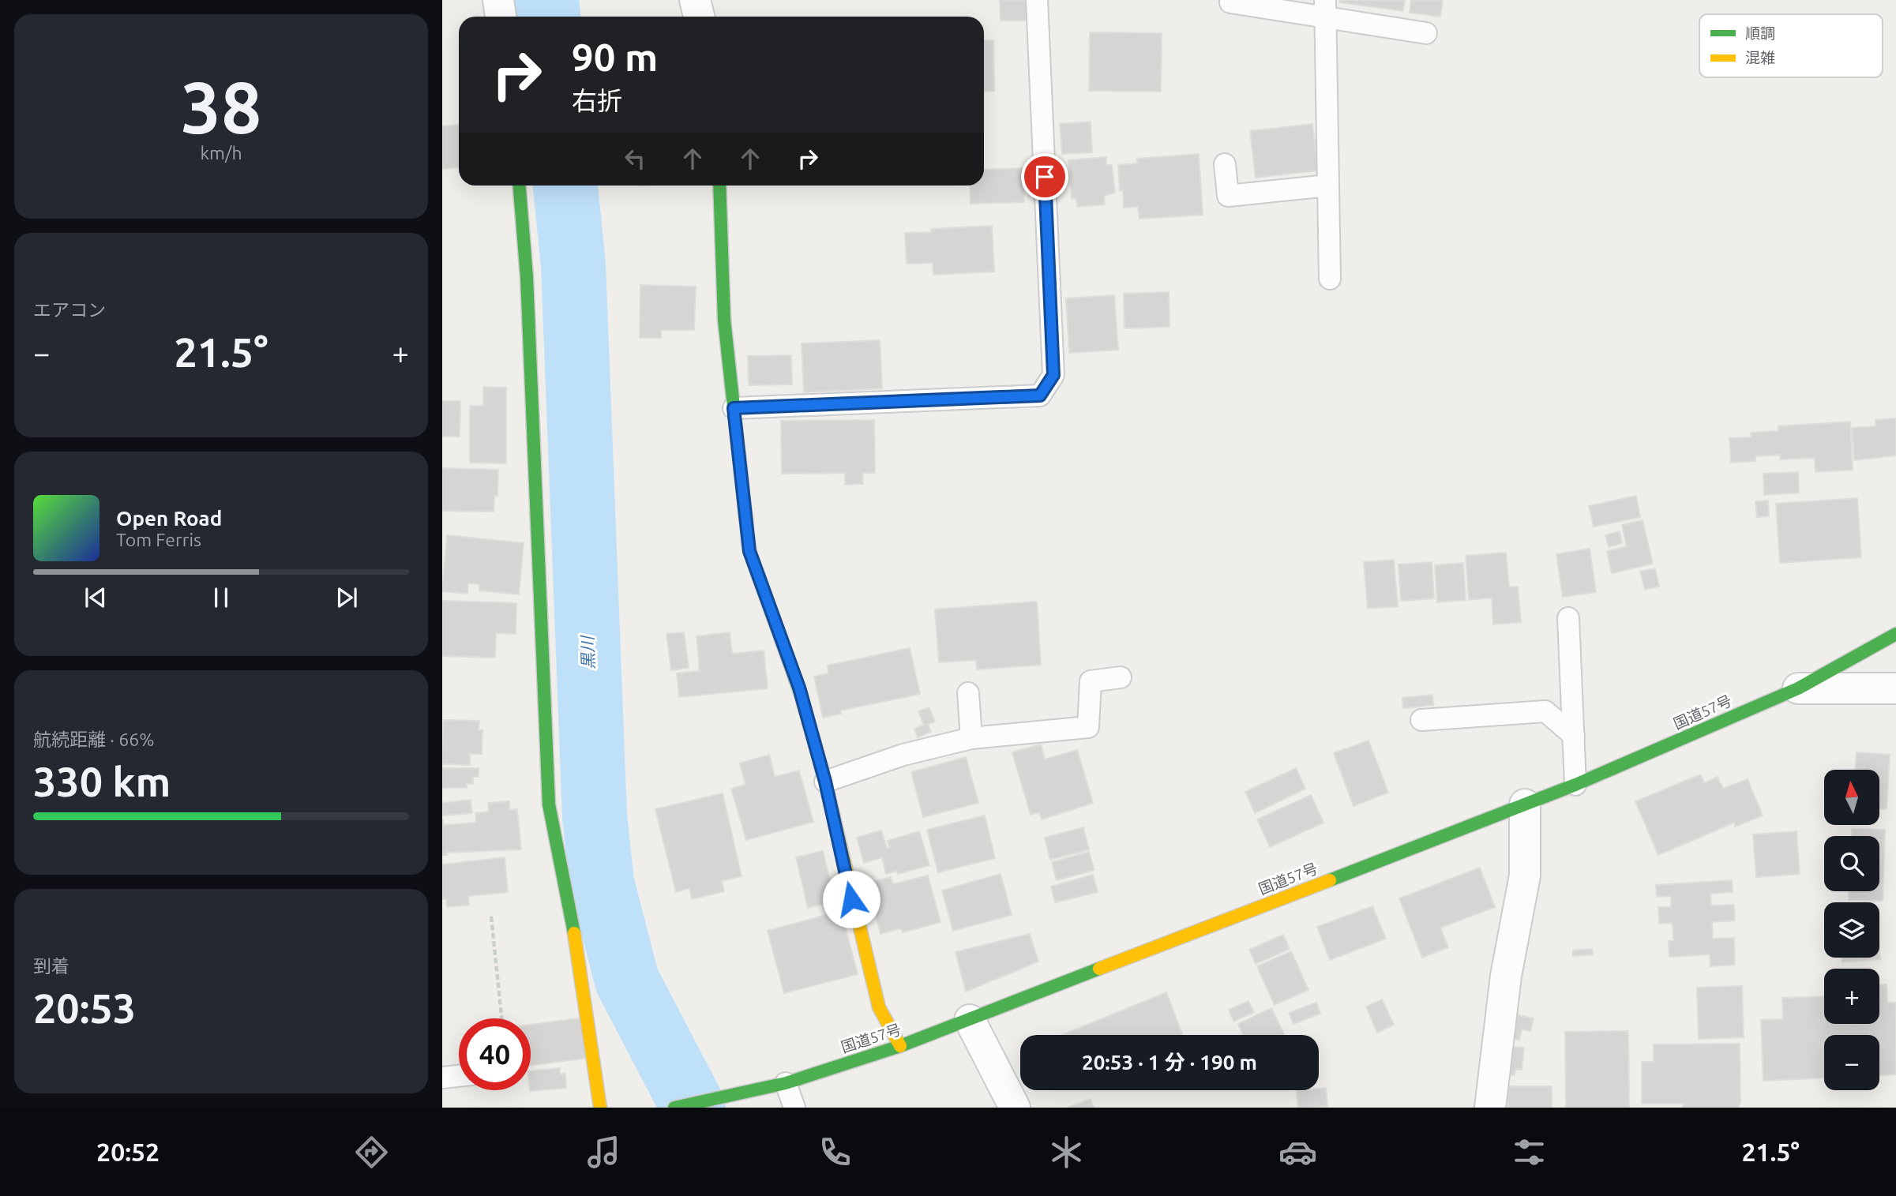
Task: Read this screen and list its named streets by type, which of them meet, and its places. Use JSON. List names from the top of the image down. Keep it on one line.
{"streets":{"main road":["国道57号"]},"water":["黒川"],"legend":["順調","混雑"],"north":"top","page":{"tile":[["38","km/h"],"エアコン",["航続距離 · 66%","330 km"],["到着","20:53"]],"turn":["90 m","右折"],"heat":["−","21.5°","+"],"song":["Open Road","Tom Ferris"],"map_buttons":["+","−"],"limit":"40","trip":"20:53 · 1 分 · 190 m","tabs":["20:52","21.5°"]}}
